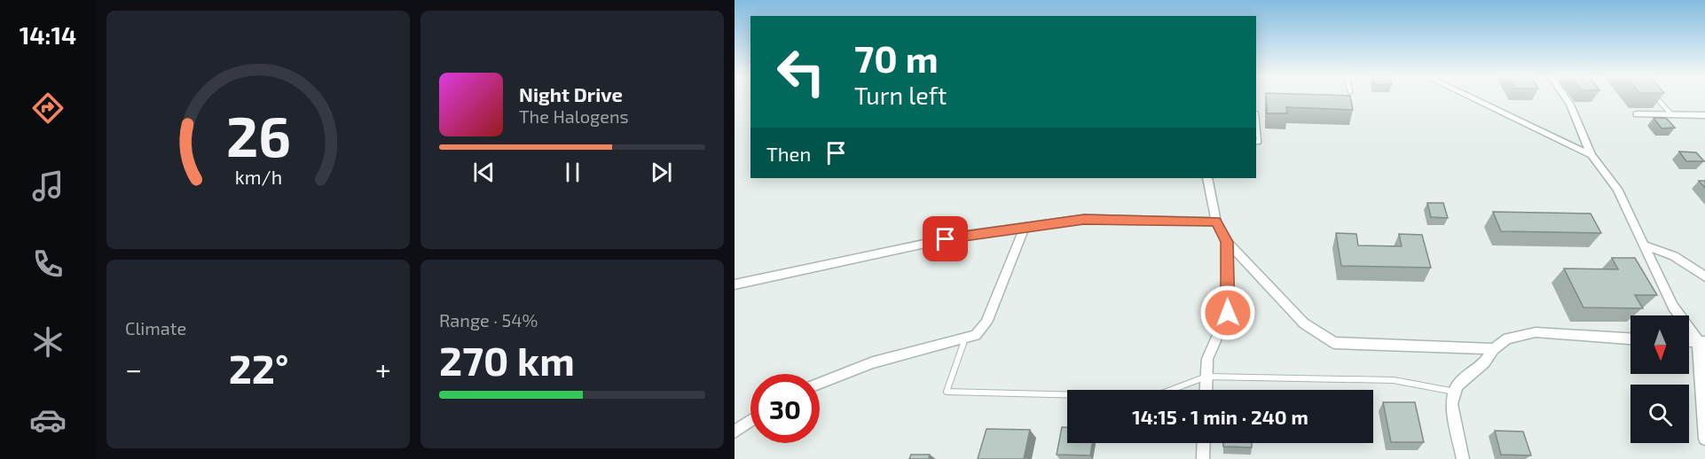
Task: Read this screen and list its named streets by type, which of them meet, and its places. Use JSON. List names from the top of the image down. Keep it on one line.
{"north":"bottom","page":{"tabs":"14:14","turn":["70 m","Turn left"],"song":["Night Drive","The Halogens"],"then":"Then","tile":["Climate",["Range · 54%","270 km"]],"heat":["−","22°","+"],"limit":"30","trip":"14:15 · 1 min · 240 m","gauge":["26","km/h"]}}
